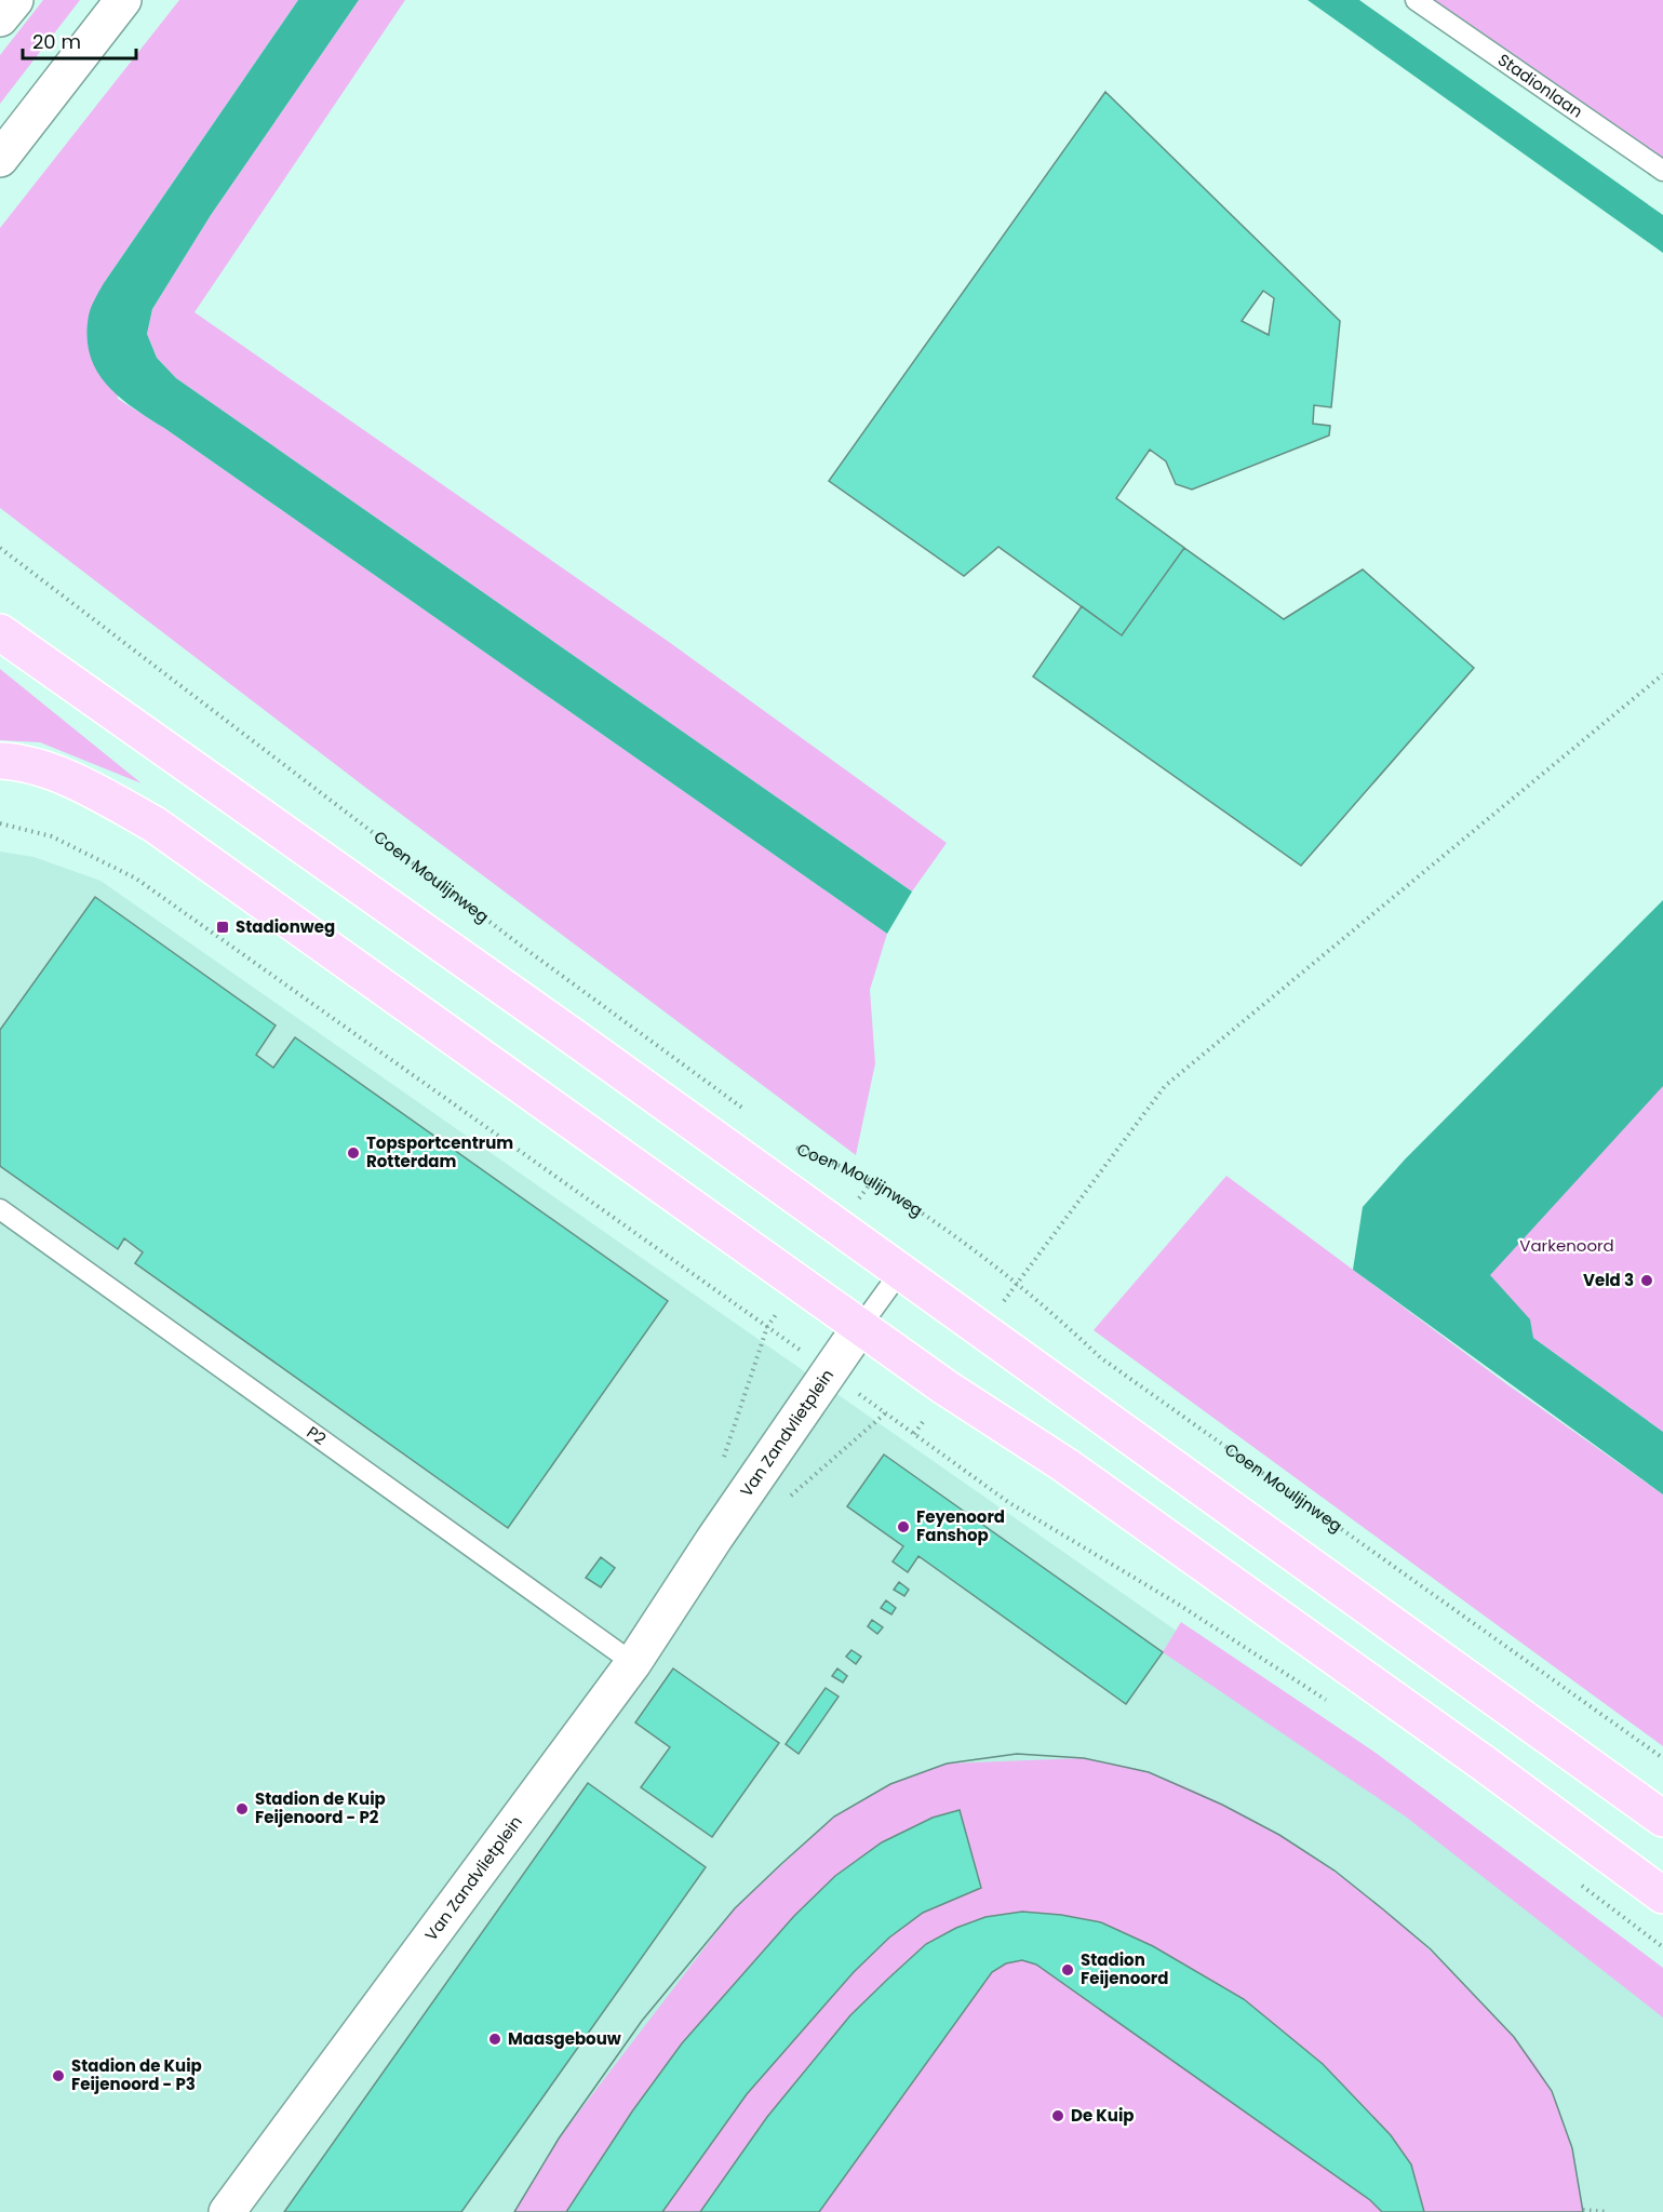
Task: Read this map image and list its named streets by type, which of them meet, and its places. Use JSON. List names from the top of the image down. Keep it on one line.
{"streets":{"street":["Van Zandvlietplein"],"lane":["Stadionlaan","P2"],"path":["Coen Moulijnweg"]},"crossings":[["Van Zandvlietplein","P2"]],"parks":["Varkenoord"],"places":{"transit":["Stadionweg"],"other":["Topsportcentrum Rotterdam","Veld 3","Feyenoord Fanshop","Stadion de Kuip Feijenoord - P2","Stadion Feijenoord","Maasgebouw","Stadion de Kuip Feijenoord - P3","De Kuip"]},"scale_bar":"20 m"}
